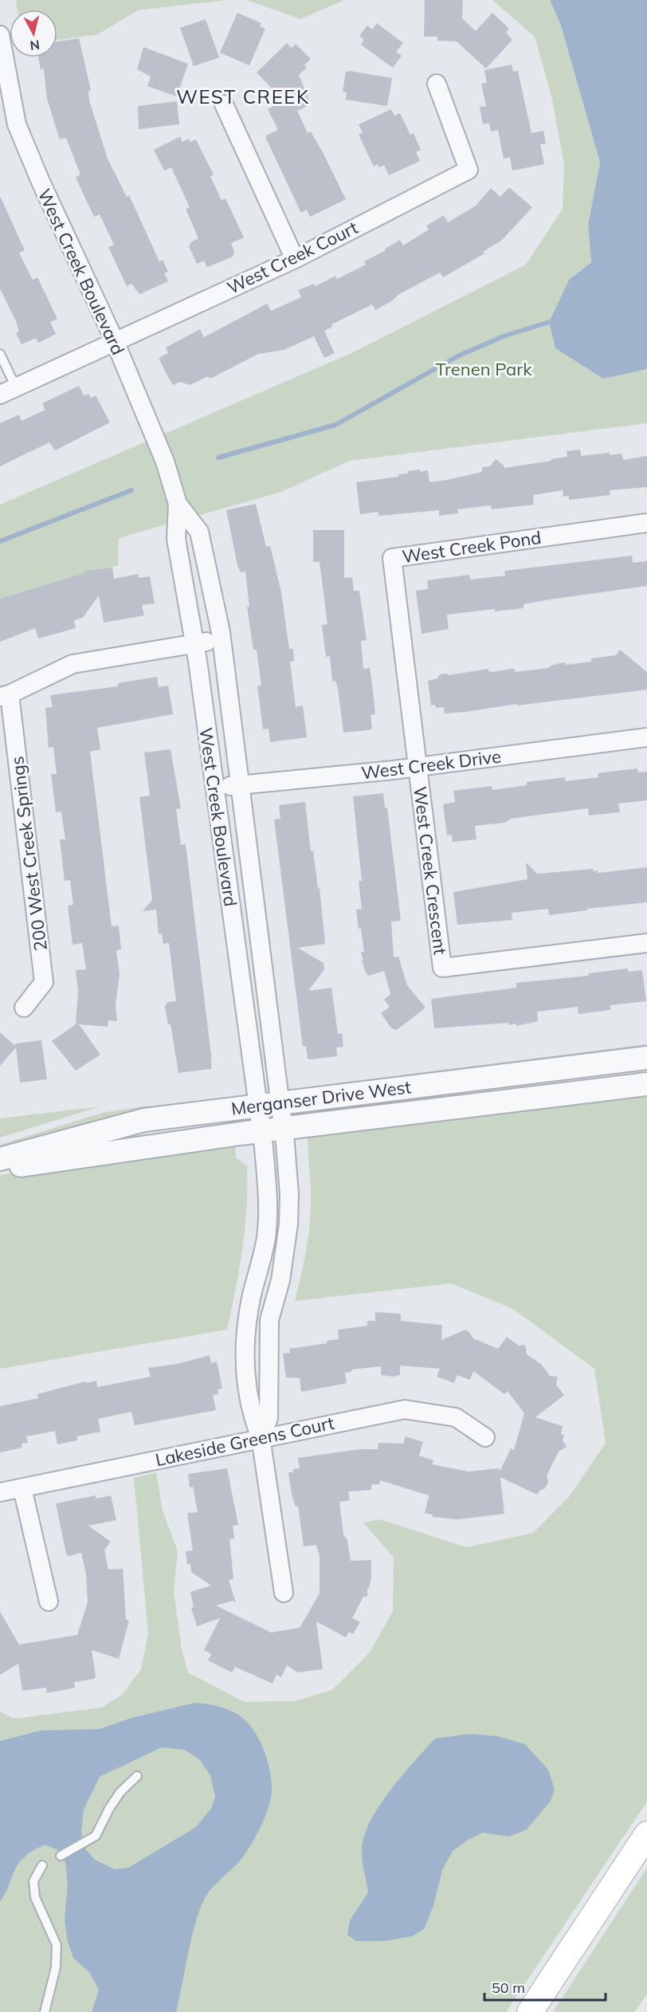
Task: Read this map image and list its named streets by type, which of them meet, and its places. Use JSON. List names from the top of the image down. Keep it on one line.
{"streets":{"street":["West Creek Court","West Creek Boulevard","West Creek Pond","West Creek Drive","200 West Creek Springs","West Creek Crescent","Merganser Drive West","Lakeside Greens Court"]},"crossings":[["West Creek Court","West Creek Boulevard"],["West Creek Boulevard","West Creek Drive"],["West Creek Boulevard","Merganser Drive West"],["West Creek Boulevard","Lakeside Greens Court"],["West Creek Pond","West Creek Drive"],["West Creek Pond","West Creek Crescent"],["West Creek Drive","West Creek Crescent"]],"districts":["WEST CREEK"],"parks":["Trenen Park"],"scale_bar":"50 m","north":"bottom"}
